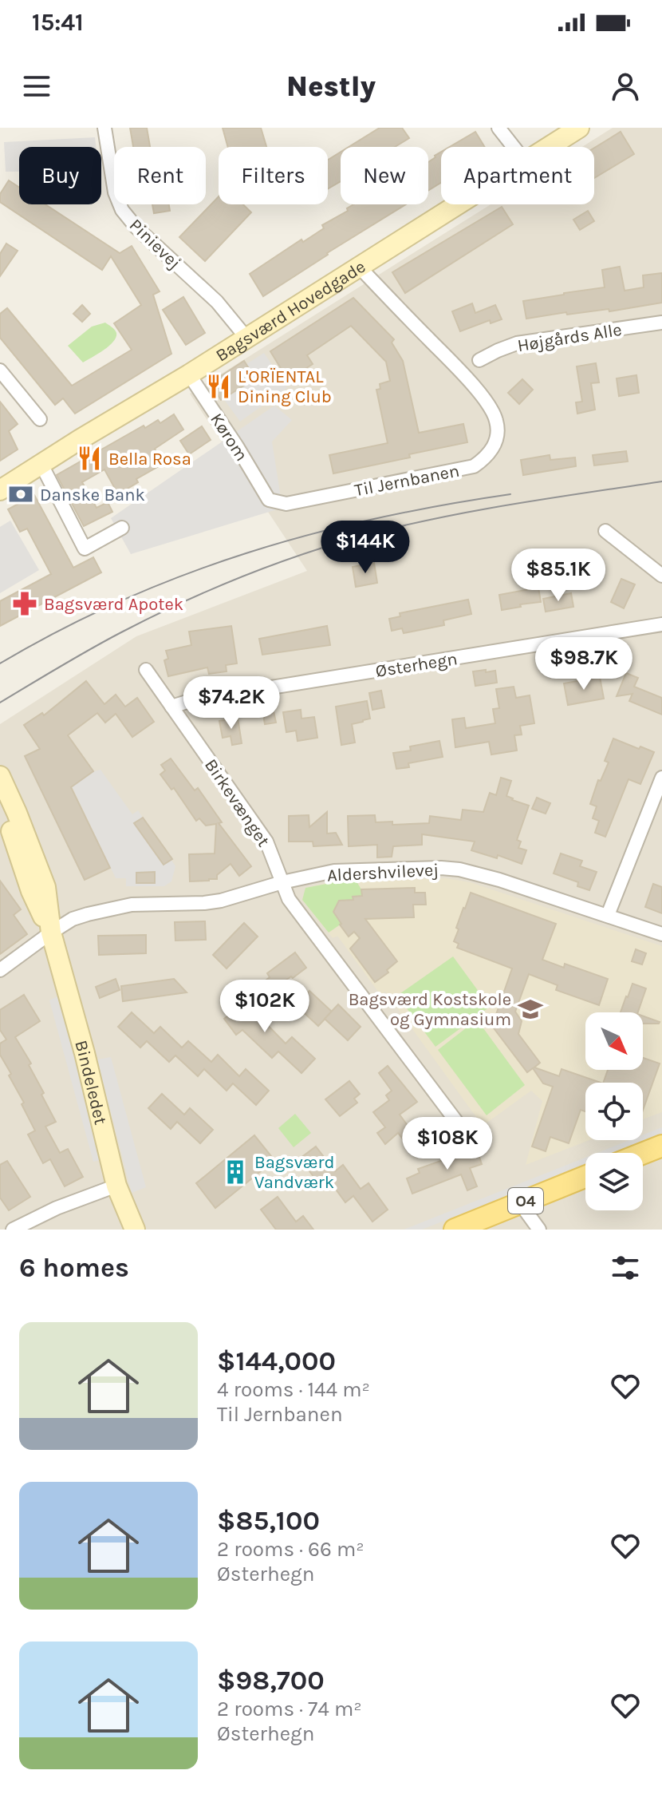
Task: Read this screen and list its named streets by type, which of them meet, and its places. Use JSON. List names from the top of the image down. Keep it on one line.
{"streets":{"main road":["O4"],"street":["Pinievej","Bagsværd Hovedgade","Højgårds Alle","Kørom","Til Jernbanen","Østerhegn","Birkevænget","Aldershvilevej","Bindeledet"]},"crossings":[["Pinievej","Bagsværd Hovedgade"],["Bagsværd Hovedgade","Kørom"],["Bagsværd Hovedgade","Til Jernbanen"],["Kørom","Til Jernbanen"],["Østerhegn","Birkevænget"],["Birkevænget","Aldershvilevej"],["Aldershvilevej","Bindeledet"]],"places":{"restaurant":["L'ORÏENTAL Dining Club","Bella Rosa"],"bank":["Danske Bank"],"pharmacy":["Bagsværd Apotek"],"school or university":["Bagsværd Kostskole og Gymnasium"],"building":["Bagsværd Vandværk"]},"north":"bottom right","page":{"status":"15:41","header":"Nestly","chip":["Buy","Rent","Filters","New","Apartment"],"price":["$144K","$85.1K","$98.7K","$74.2K","$102K","$108K"],"heading":"6 homes","list":[{"name":"$144,000","note":"4 rooms · 144 m² · Til Jernbanen"},{"name":"$85,100","note":"2 rooms · 66 m² · Østerhegn"},{"name":"$98,700","note":"2 rooms · 74 m² · Østerhegn"}]}}
